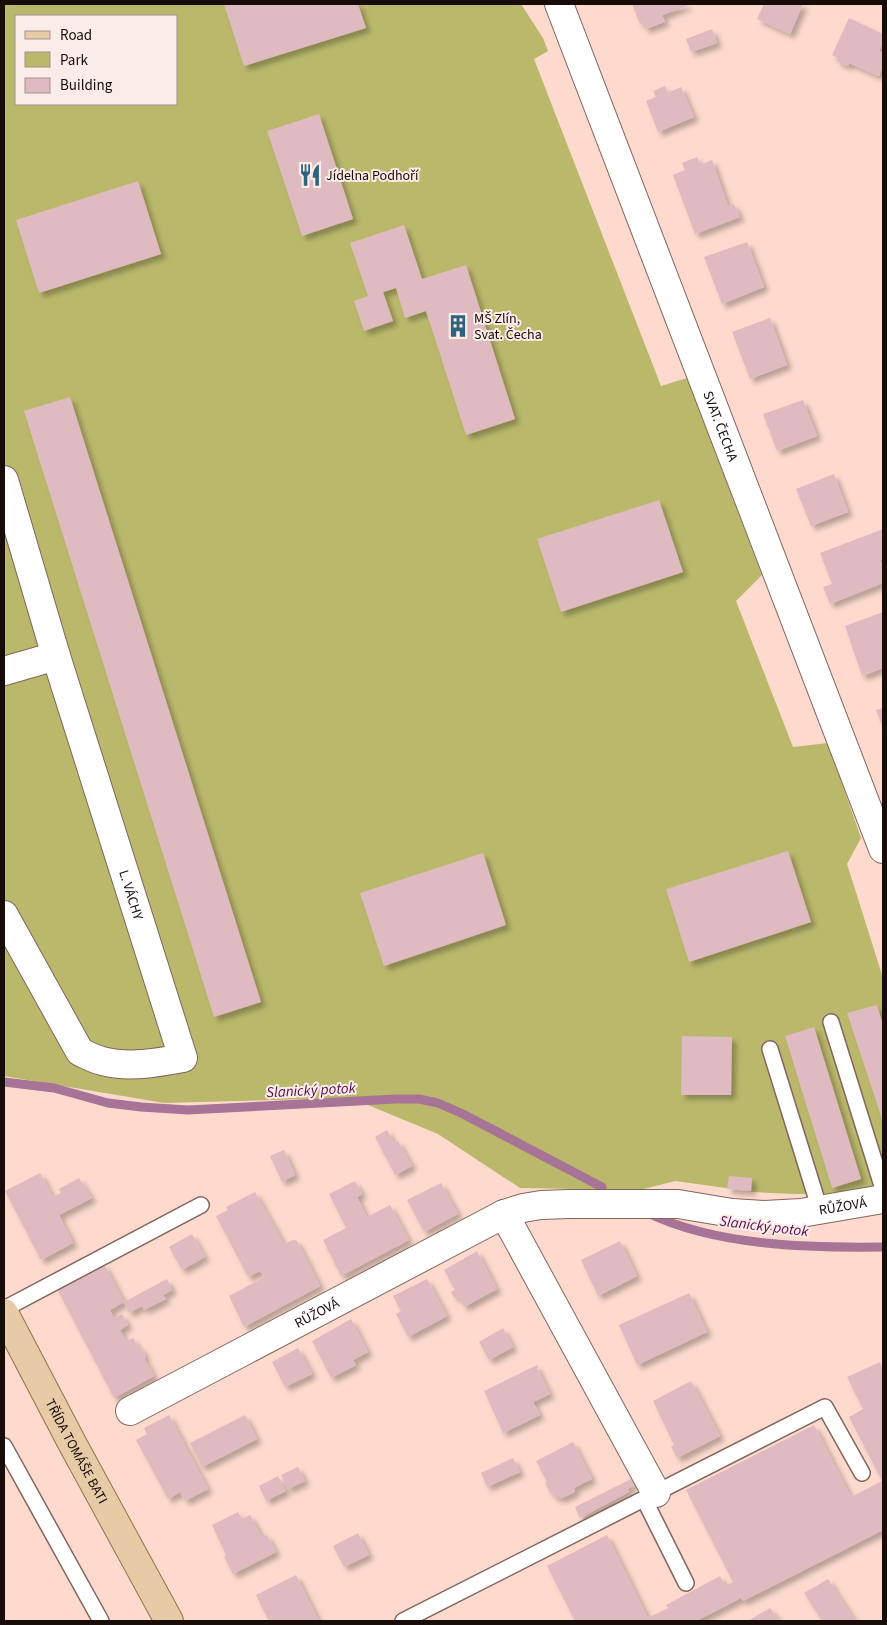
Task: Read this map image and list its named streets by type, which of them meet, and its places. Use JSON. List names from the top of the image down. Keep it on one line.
{"streets":{"main road":["TŘÍDA TOMÁŠE BATI"],"street":["SVAT. ČECHA","L. VÁCHY","RŮŽOVÁ"]},"water":["Slanický potok"],"places":{"restaurant":["Jídelna Podhoří"],"building":["MŠ Zlín, Svat. Čecha"]},"legend":["Road","Park","Building"]}
